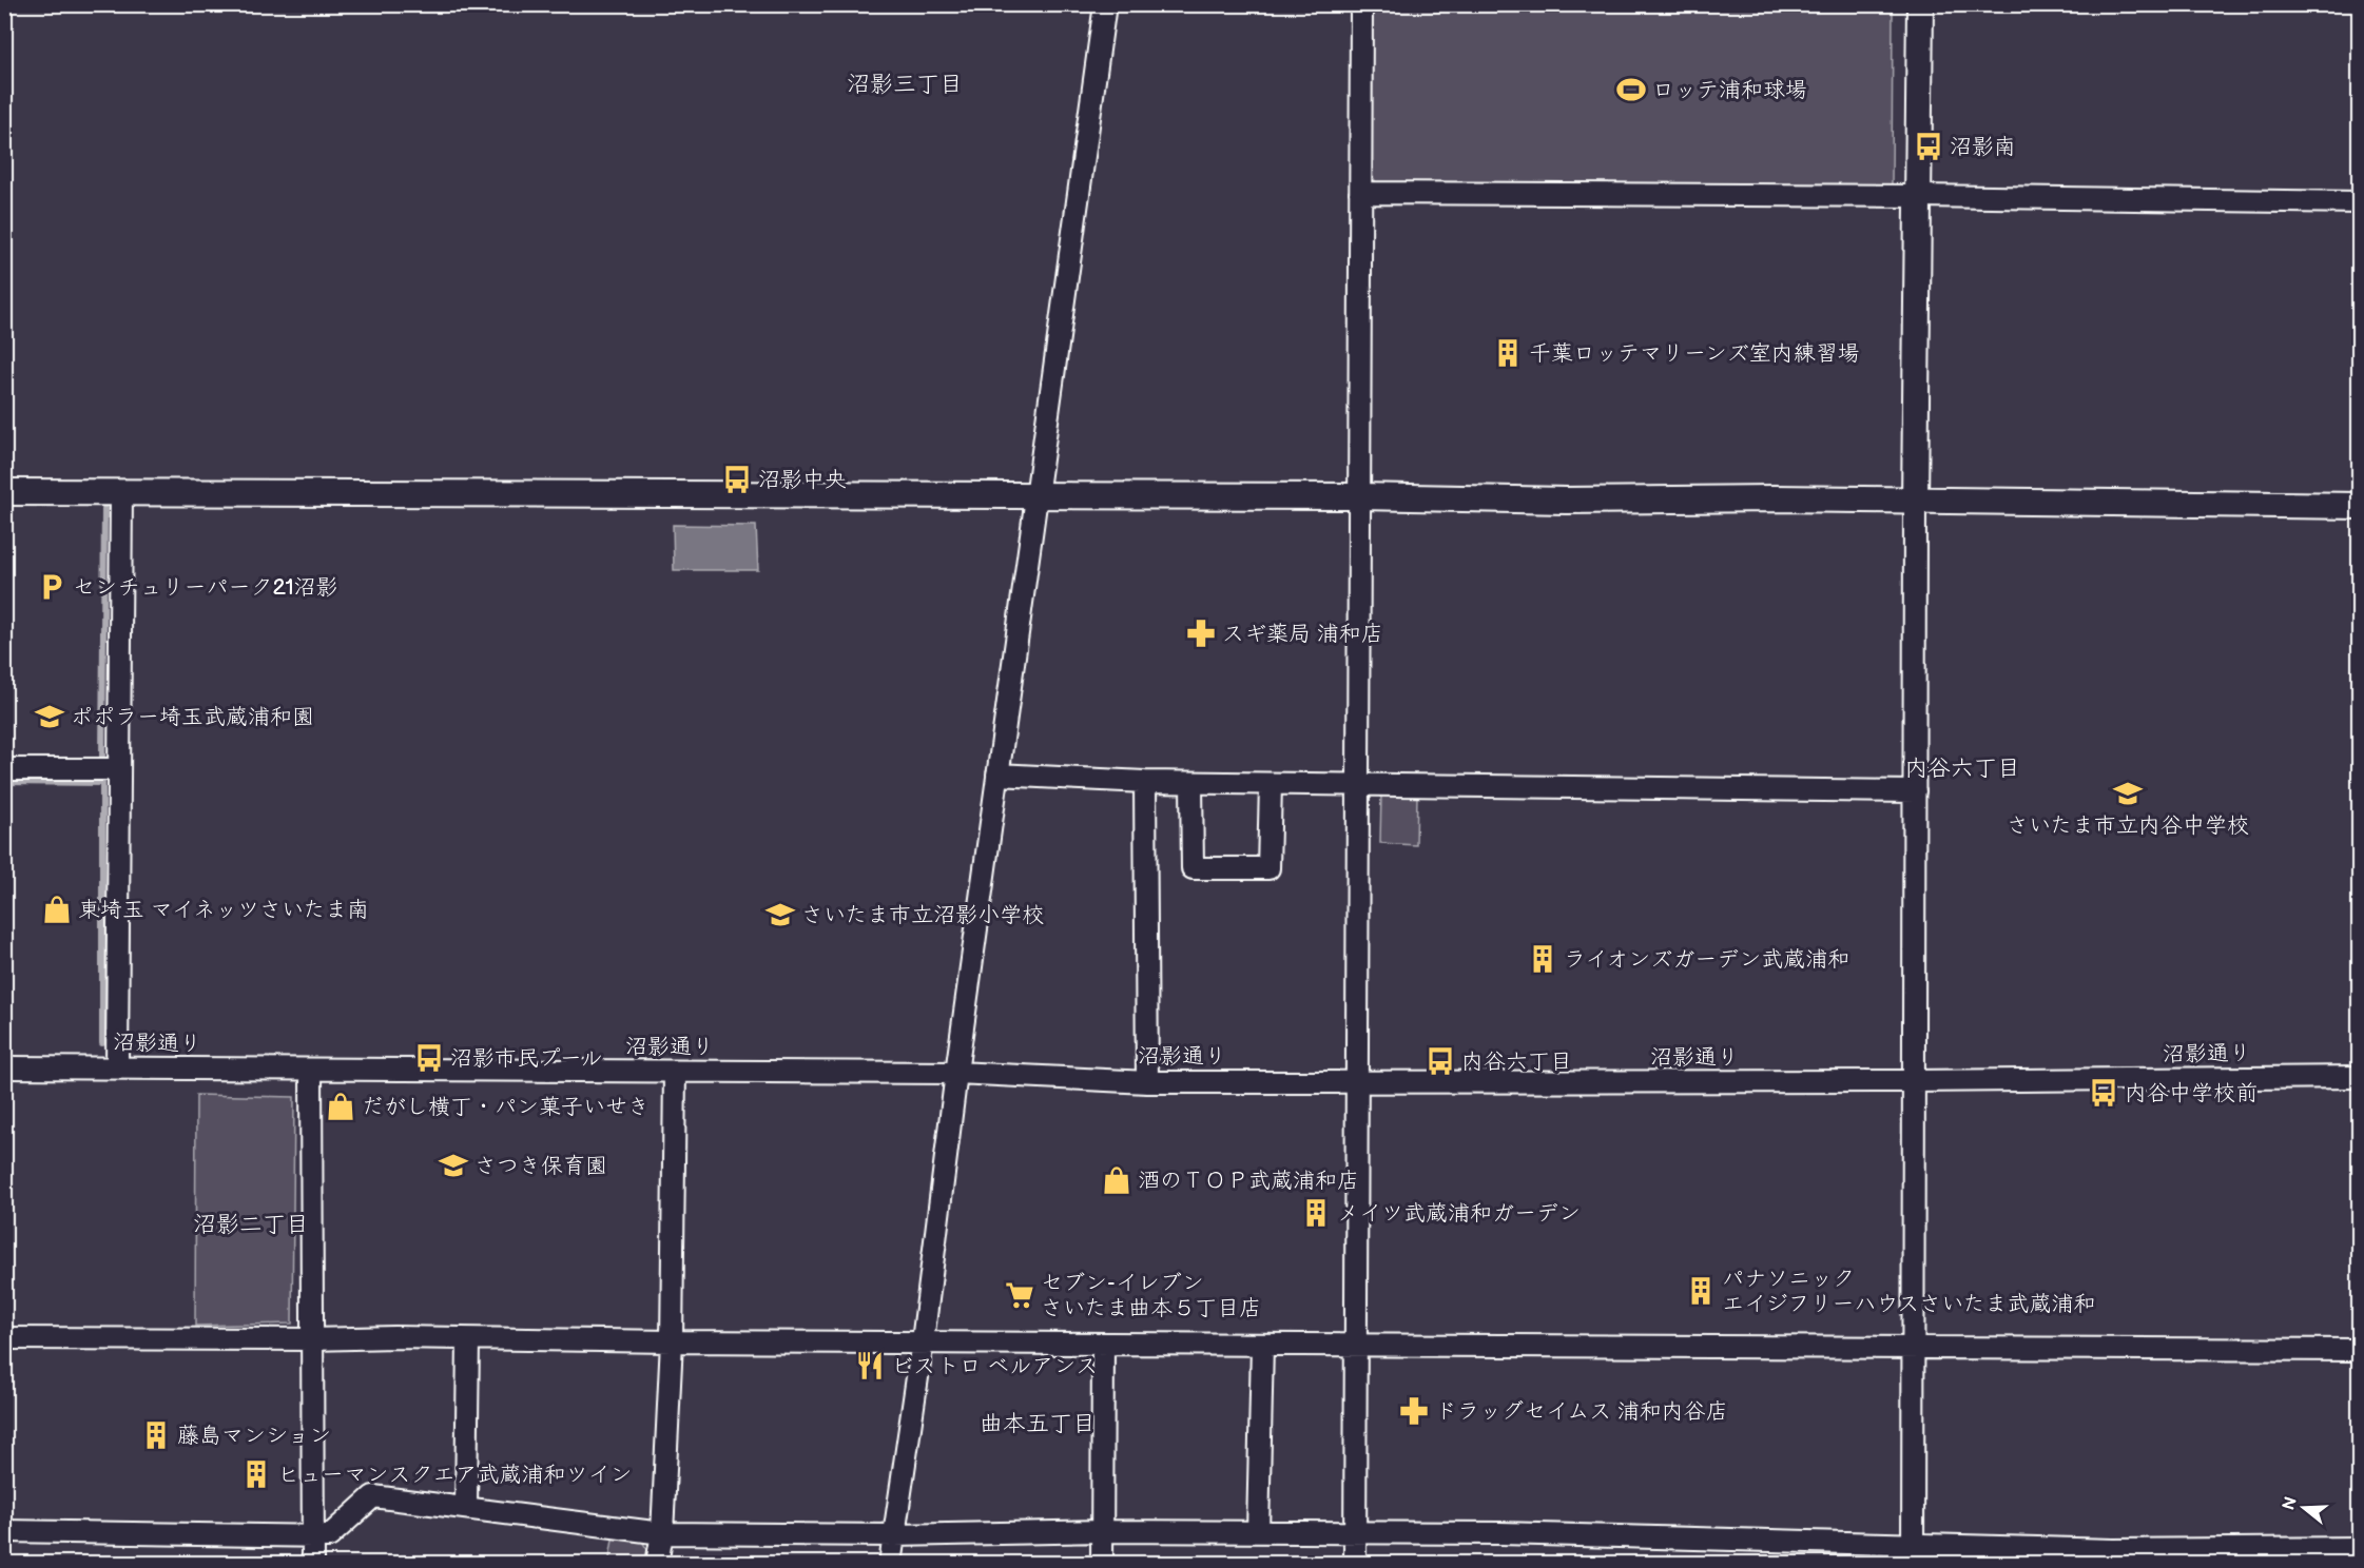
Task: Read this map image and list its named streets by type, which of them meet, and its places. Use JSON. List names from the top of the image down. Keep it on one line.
{"streets":{"street":["沼影通り"]},"districts":["沼影三丁目","内谷六丁目","沼影二丁目","曲本五丁目"],"places":{"sports":["ロッテ浦和球場"],"bus stop":["沼影南","沼影中央","沼影市民プール","内谷六丁目","内谷中学校前"],"building":["千葉ロッテマリーンズ室内練習場","ライオンズガーデン武蔵浦和","メイツ武蔵浦和ガーデン","パナソニック エイジフリーハウスさいたま武蔵浦和","藤島マンション","ヒューマンスクエア武蔵浦和ツイン"],"parking":["センチュリーパーク21沼影"],"pharmacy":["スギ薬局 浦和店","ドラッグセイムス 浦和内谷店"],"school or university":["ポポラー埼玉武蔵浦和園","さいたま市立内谷中学校","さいたま市立沼影小学校","さつき保育園"],"shop":["東埼玉 マイネッツさいたま南","だがし横丁・パン菓子いせき","酒のＴＯＰ武蔵浦和店"],"supermarket":["セブン-イレブン さいたま曲本５丁目店"],"restaurant":["ビストロ ベルアンス"]},"north":"left"}
